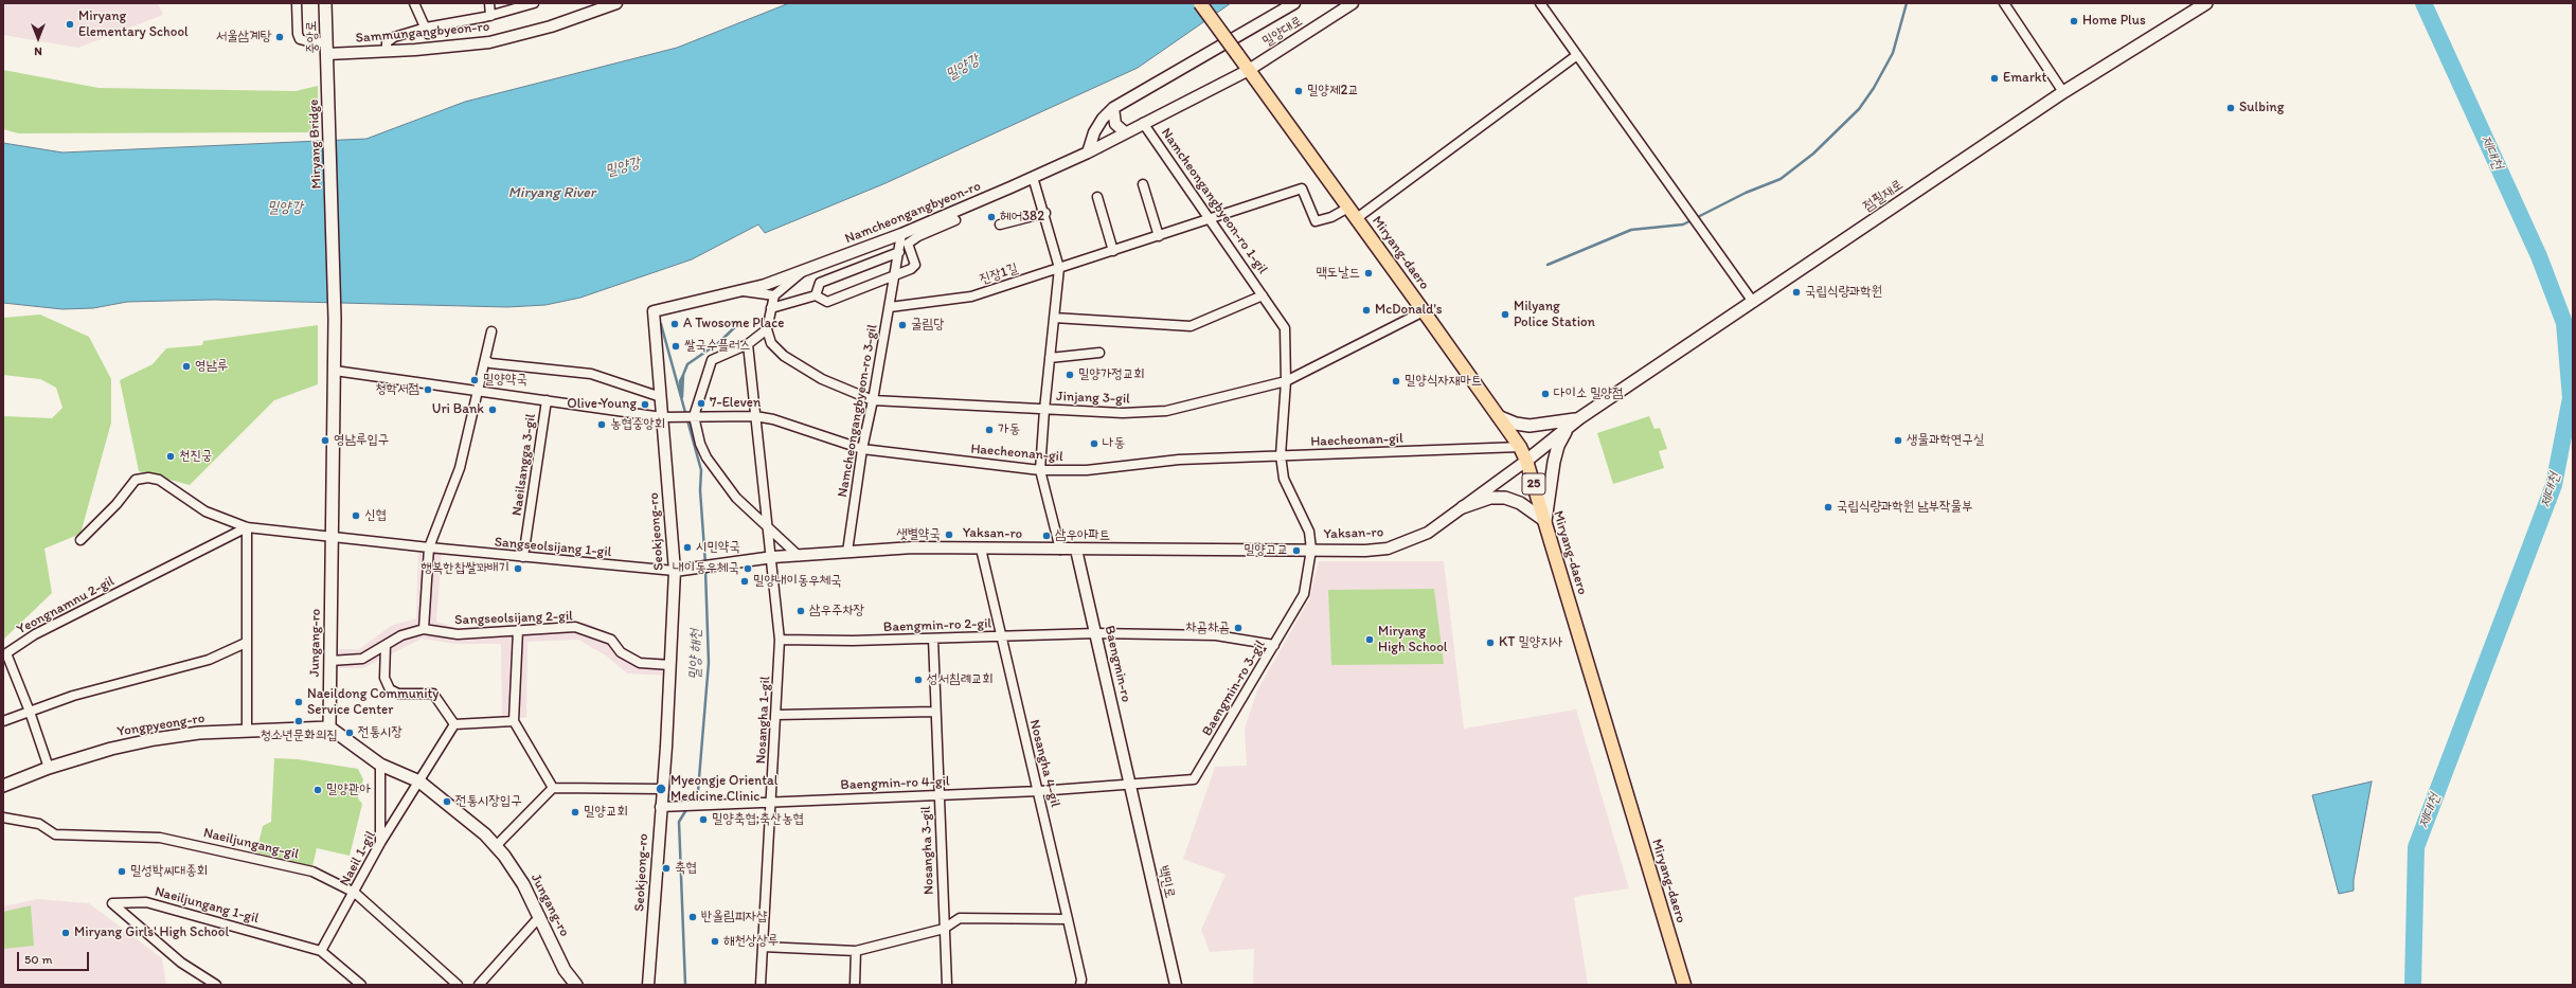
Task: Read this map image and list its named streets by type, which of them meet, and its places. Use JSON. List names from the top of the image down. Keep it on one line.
{"streets":{"main road":["중앙로","Miryang Bridge","점필재로","Miryang-daero","25","Yaksan-ro","Jungang-ro","Yongpyeong-ro"],"street":["밀양대로","Sammungangbyeon-ro","Namcheongangbyeon-ro 1-gil","Namcheongangbyeon-ro","진장1길","Jinjang 3-gil","Namcheongangbyeon-ro 3-gil","Haecheonan-gil","Naeilsangga 3-gil","Seokjeong-ro","Sangseolsijang 1-gil","Yeongnamnu 2-gil","Sangseolsijang 2-gil","Baengmin-ro 2-gil","Baengmin-ro","Baengmin-ro 3-gil","Nosangha 1-gil","Nosangha 4-gil","Baengmin-ro 4-gil","Naeiljungang-gil","Nosangha 3-gil","Naeil 1-gil","백민로","Naeiljungang 1-gil"]},"crossings":[["밀양대로","Namcheongangbyeon-ro"],["밀양대로","Miryang-daero"],["Sammungangbyeon-ro","중앙로"],["중앙로","Miryang Bridge"],["Miryang Bridge","Jungang-ro"],["점필재로","Miryang-daero"],["점필재로","Yaksan-ro"],["Namcheongangbyeon-ro 1-gil","Namcheongangbyeon-ro"],["Namcheongangbyeon-ro 1-gil","진장1길"],["Namcheongangbyeon-ro 1-gil","Jinjang 3-gil"],["Namcheongangbyeon-ro 1-gil","Haecheonan-gil"],["Namcheongangbyeon-ro 1-gil","Yaksan-ro"],["Namcheongangbyeon-ro","Miryang-daero"],["Namcheongangbyeon-ro","Namcheongangbyeon-ro 3-gil"],["Namcheongangbyeon-ro","Haecheonan-gil"],["Namcheongangbyeon-ro","Seokjeong-ro"],["Miryang-daero","진장1길"],["Miryang-daero","Jinjang 3-gil"],["Miryang-daero","Haecheonan-gil"],["Miryang-daero","Yaksan-ro"],["진장1길","Namcheongangbyeon-ro 3-gil"],["Jinjang 3-gil","Namcheongangbyeon-ro 3-gil"],["Namcheongangbyeon-ro 3-gil","Haecheonan-gil"],["Namcheongangbyeon-ro 3-gil","Yaksan-ro"],["Haecheonan-gil","Seokjeong-ro"],["Haecheonan-gil","Yaksan-ro"],["Haecheonan-gil","Nosangha 1-gil"],["Naeilsangga 3-gil","Sangseolsijang 1-gil"],["Seokjeong-ro","Yaksan-ro"],["Seokjeong-ro","Sangseolsijang 1-gil"],["Seokjeong-ro","Sangseolsijang 2-gil"],["Seokjeong-ro","Baengmin-ro 4-gil"],["Yaksan-ro","Sangseolsijang 1-gil"],["Yaksan-ro","Baengmin-ro"],["Yaksan-ro","Baengmin-ro 3-gil"],["Yaksan-ro","Nosangha 1-gil"],["Yaksan-ro","Nosangha 4-gil"],["Sangseolsijang 1-gil","Yeongnamnu 2-gil"],["Sangseolsijang 1-gil","Jungang-ro"],["Yeongnamnu 2-gil","Yongpyeong-ro"],["Sangseolsijang 2-gil","Jungang-ro"],["Baengmin-ro 2-gil","Baengmin-ro"],["Baengmin-ro 2-gil","Baengmin-ro 3-gil"],["Baengmin-ro 2-gil","Nosangha 1-gil"],["Baengmin-ro 2-gil","Nosangha 4-gil"],["Baengmin-ro 2-gil","Nosangha 3-gil"],["Jungang-ro","Yongpyeong-ro"],["Jungang-ro","Naeil 1-gil"],["Baengmin-ro","Baengmin-ro 3-gil"],["Baengmin-ro","Baengmin-ro 4-gil"],["Baengmin-ro","백민로"],["Baengmin-ro 3-gil","Baengmin-ro 4-gil"],["Baengmin-ro 3-gil","백민로"],["Nosangha 1-gil","Baengmin-ro 4-gil"],["Nosangha 4-gil","Baengmin-ro 4-gil"],["Baengmin-ro 4-gil","Nosangha 3-gil"],["Baengmin-ro 4-gil","백민로"],["Naeiljungang-gil","Naeil 1-gil"],["Naeil 1-gil","Naeiljungang 1-gil"]],"water":["밀양강","제대천","Miryang River","밀양 해천"],"places":["Home Plus","Miryang Elementary School","서울삼계탕","Emarkt","밀양제2교","Sulbing","헤어382","맥도날드","국립식량과학원","McDonald's","Milyang Police Station","A Twosome Place","굴림당","쌀국수플러스","영남루","밀양가정교회","밀양약국","밀양식자재마트","청학서점","다이소 밀양점","7-Eleven","Olive Young","Uri Bank","농협중앙회","가동","영남루입구","생물과학연구실","나동","천진궁","국립식량과학원 남부작물부","신협","샛별약국","삼우아파트","시민약국","밀양고교","행복한찹쌀꽈배기","내이동우체국","밀양내이동우체국","삼우주차장","차곰차곰","Miryang High School","KT 밀양지사","성서침례교회","Naeildong Community Service Center","청소년문화의집","전통시장","Myeongje Oriental Medicine Clinic","밀양관아","전통시장입구","밀양교회","밀양축협;축산농협","축협","밀성박씨대종회","반올림피자샵","Miryang Girls' High School","해천상상루"],"scale_bar":"50 m","north":"bottom"}
